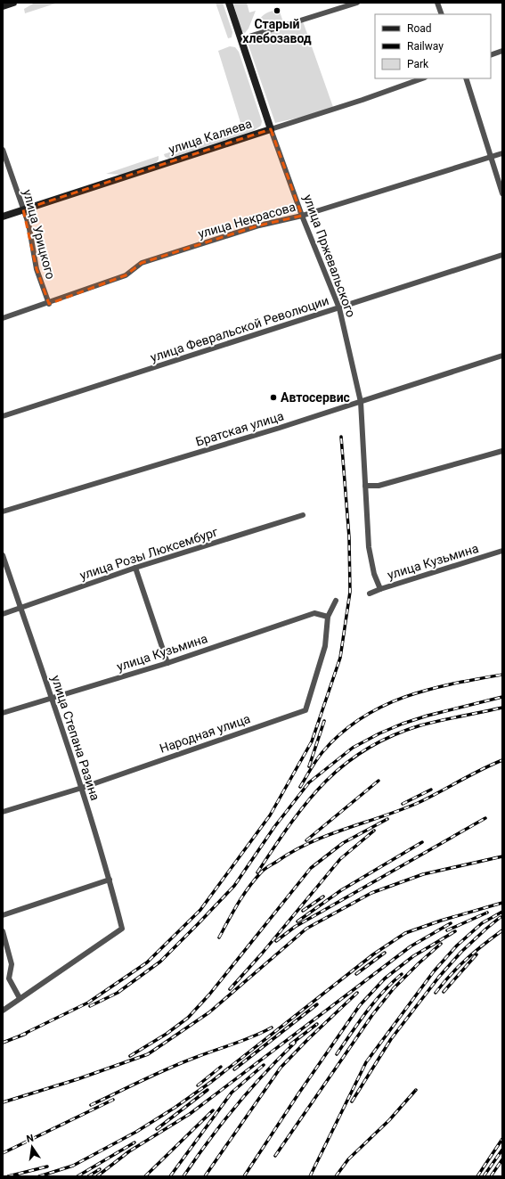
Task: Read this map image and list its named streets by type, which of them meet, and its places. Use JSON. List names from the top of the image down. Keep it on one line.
{"streets":{"street":["улица Каляева","улица Некрасова","улица Урицкого","улица Пржевальского","улица Февральской Революции","Братская улица","улица Розы Люксембург","улица Кузьмина","Народная улица","улица Степана Разина"]},"crossings":[["улица Каляева","улица Урицкого"],["улица Каляева","улица Пржевальского"],["улица Некрасова","улица Урицкого"],["улица Некрасова","улица Пржевальского"],["улица Пржевальского","улица Февральской Революции"],["улица Пржевальского","Братская улица"],["улица Пржевальского","улица Кузьмина"],["улица Розы Люксембург","улица Степана Разина"],["улица Кузьмина","Народная улица"],["улица Кузьмина","улица Степана Разина"],["Народная улица","улица Степана Разина"]],"places":["Старый хлебозавод","Автосервис"],"legend":["Road","Railway","Park"],"north":"top"}
